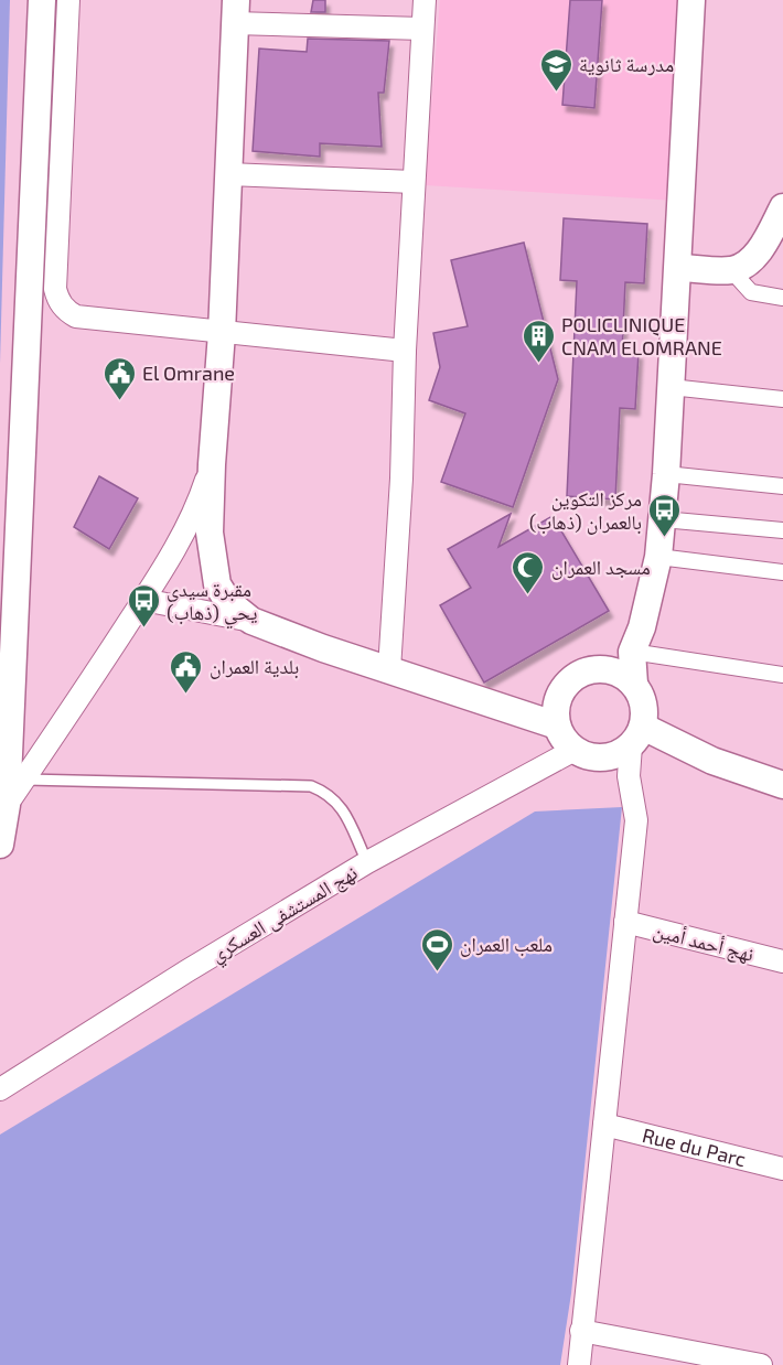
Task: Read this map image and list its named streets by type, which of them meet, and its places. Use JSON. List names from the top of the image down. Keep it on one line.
{"streets":{"street":["نهج المستشفى العسكري","نهج أحمد أمين","Rue du Parc"]},"places":{"school or university":["مدرسة ثانوية"],"building":["POLICLINIQUE CNAM ELOMRANE"],"public building":["El Omrane","بلدية العمران"],"bus stop":["مركز التكوين بالعمران (ذهاب)","مقبرة سيدي يحي (ذهاب)"],"mosque":["مسجد العمران"],"sports":["ملعب العمران"]}}
